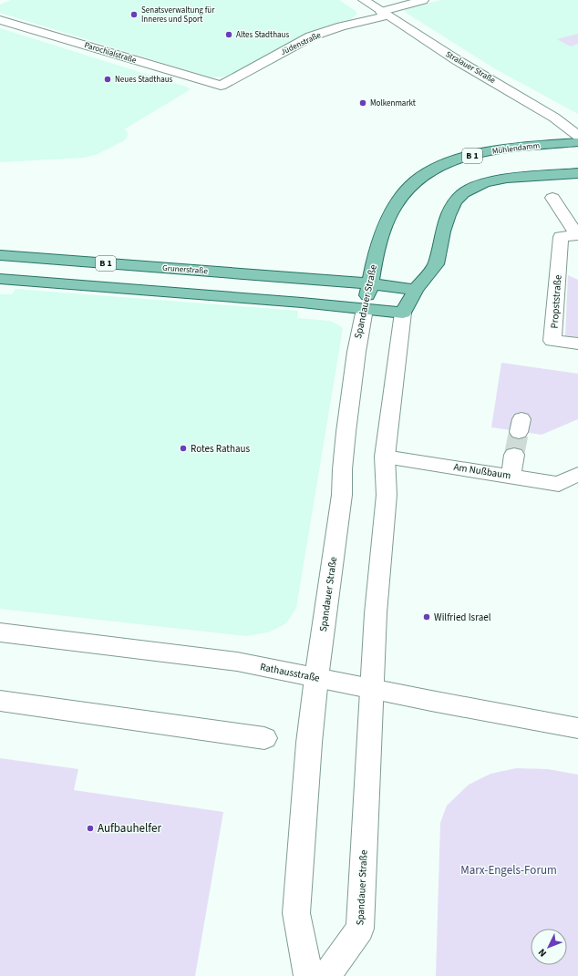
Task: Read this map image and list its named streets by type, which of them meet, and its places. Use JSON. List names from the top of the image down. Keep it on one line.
{"streets":{"main road":["Mühlendamm","B 1","Grunerstraße","Spandauer Straße"],"street":["Jüdenstraße","Parochialstraße","Stralauer Straße","Propststraße","Am Nußbaum","Rathausstraße"]},"crossings":[["Jüdenstraße","Parochialstraße"],["Jüdenstraße","Stralauer Straße"],["Mühlendamm","Spandauer Straße"],["Grunerstraße","Spandauer Straße"],["Spandauer Straße","Am Nußbaum"],["Spandauer Straße","Rathausstraße"]],"parks":["Marx-Engels-Forum"],"places":["Senatsverwaltung für Inneres und Sport","Altes Stadthaus","Neues Stadthaus","Molkenmarkt","Rotes Rathaus","Wilfried Israel","Aufbauhelfer"],"north":"bottom left"}
